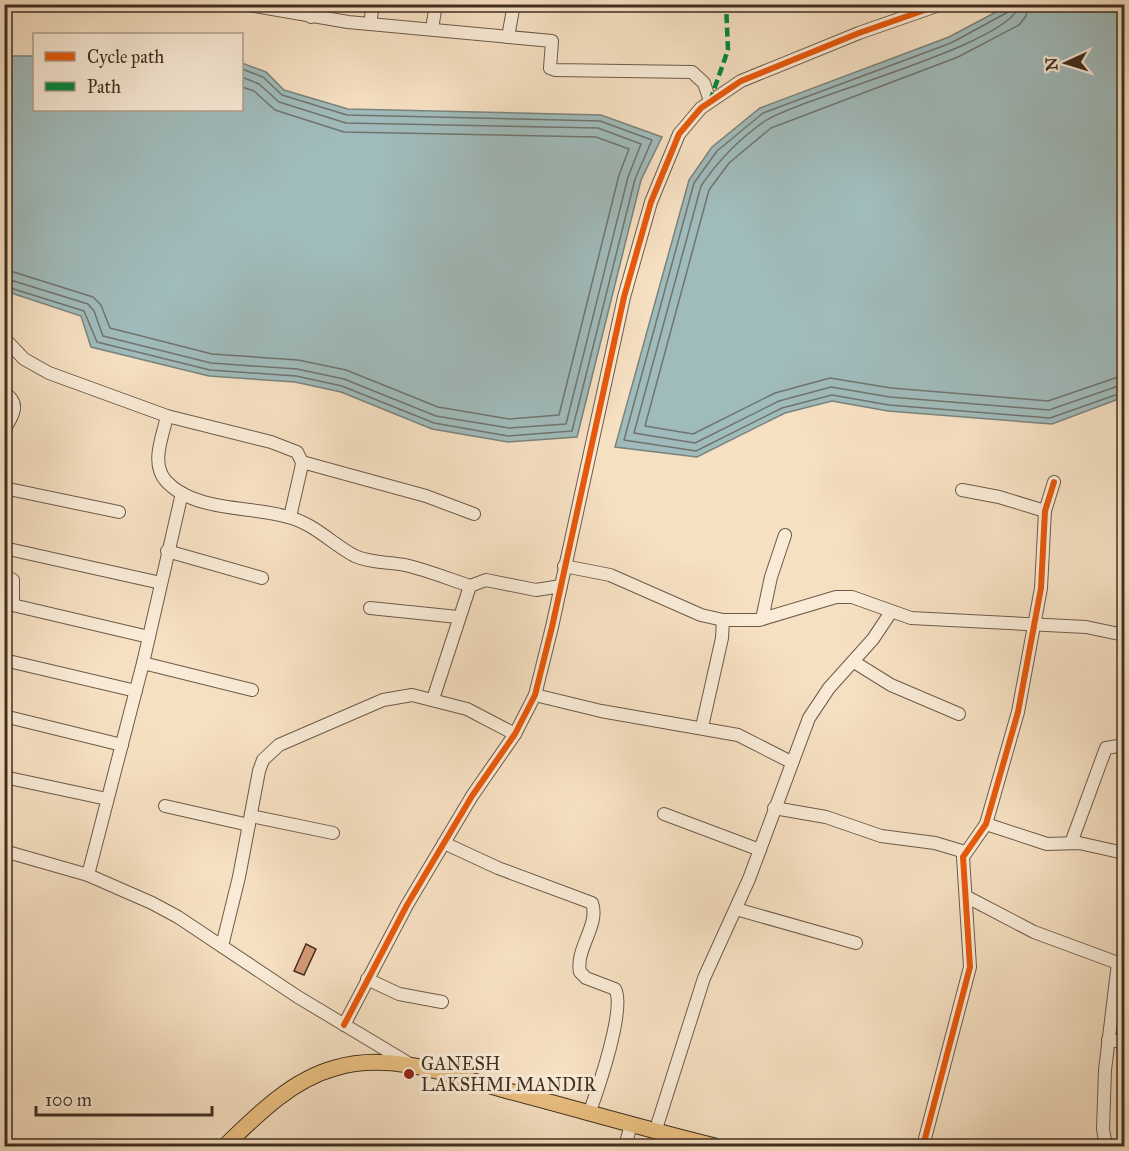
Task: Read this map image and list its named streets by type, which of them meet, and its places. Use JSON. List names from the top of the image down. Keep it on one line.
{"places":["GANESH LAKSHMI MANDIR"],"legend":["Cycle path","Path"],"scale_bar":"100 m","north":"left"}
